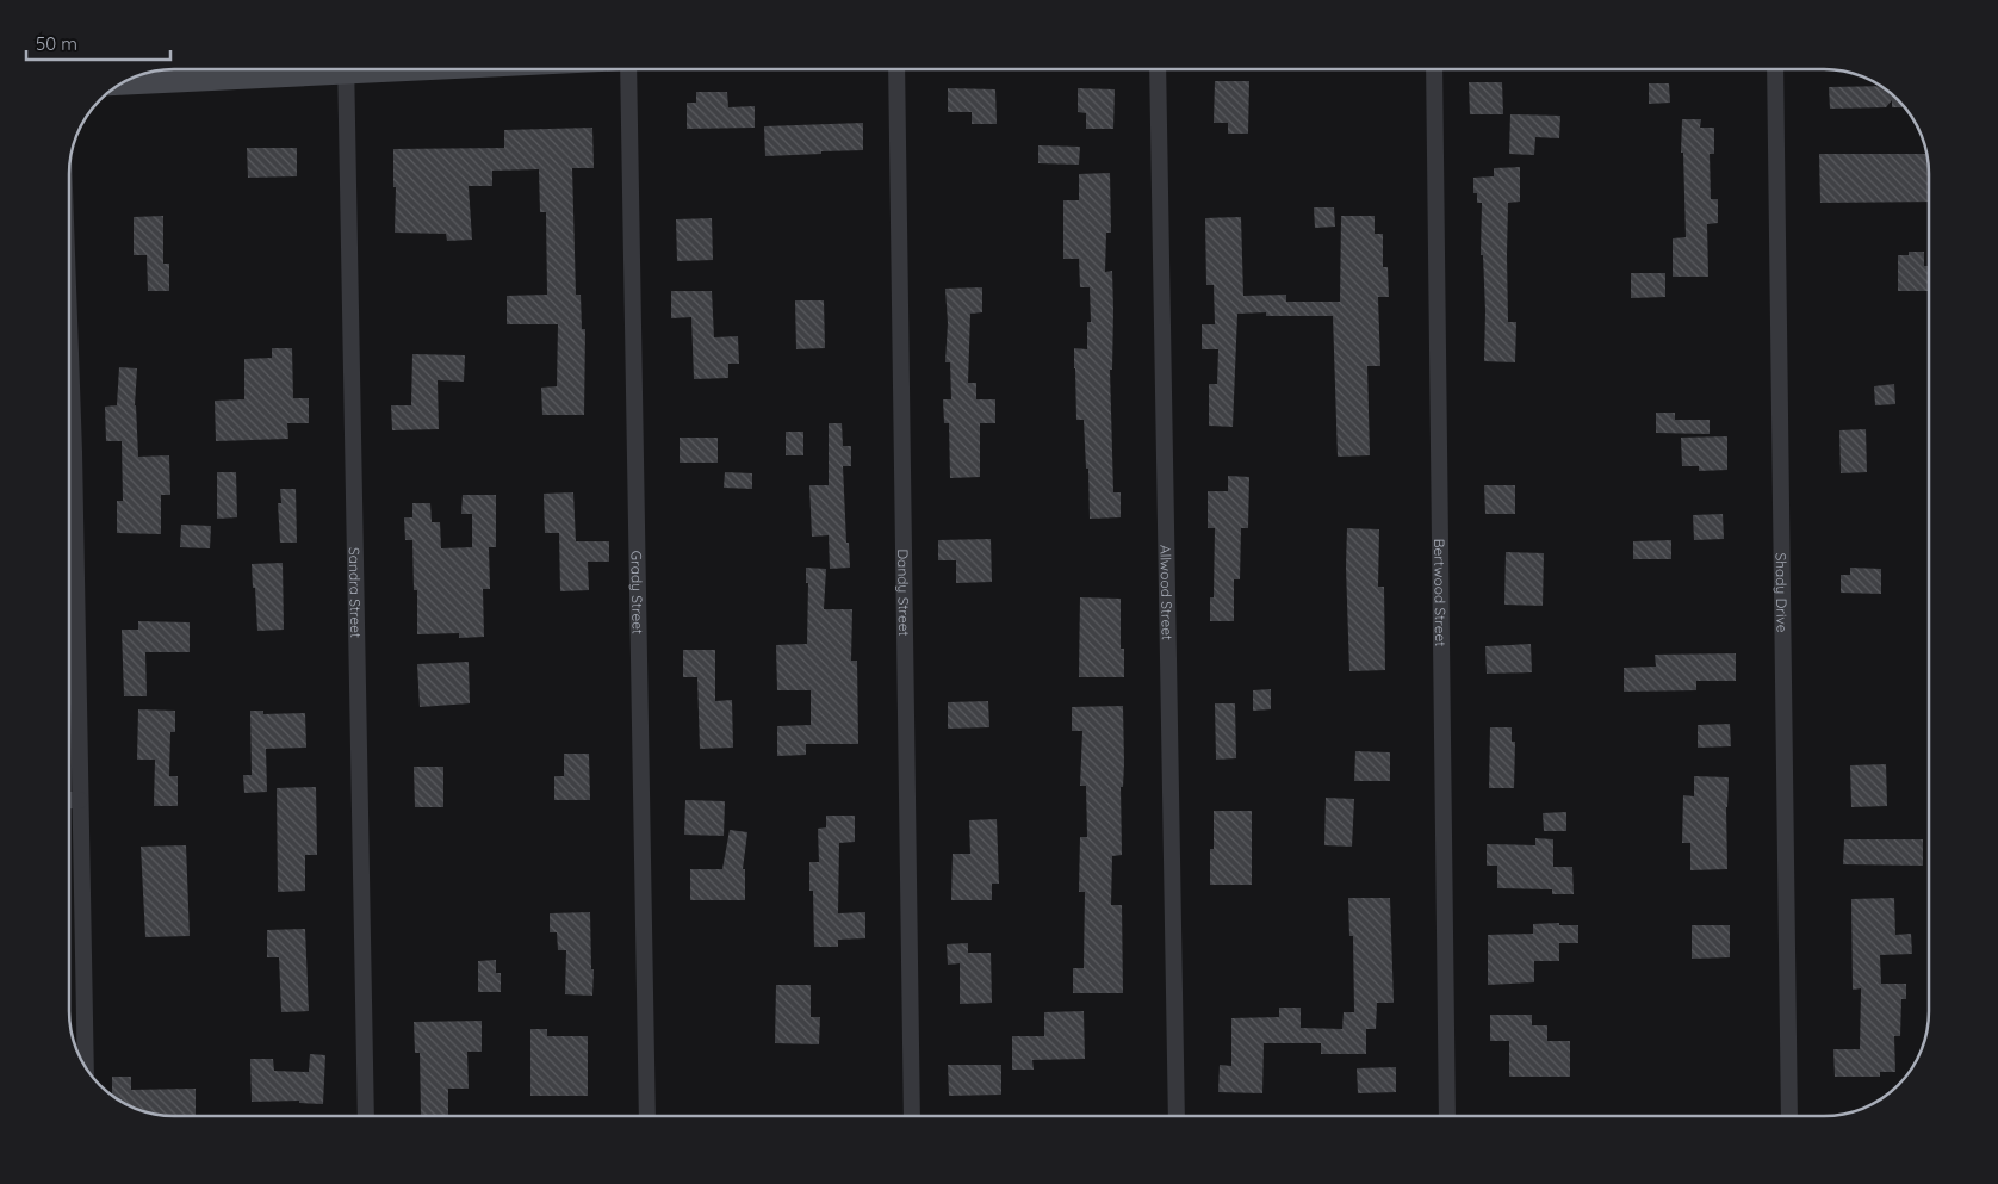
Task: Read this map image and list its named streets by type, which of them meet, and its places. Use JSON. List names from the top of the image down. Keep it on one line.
{"streets":{"street":["Grady Street","Dandy Street","Allwood Street","Bertwood Street","Shady Drive","Sandra Street"]},"scale_bar":"50 m"}
